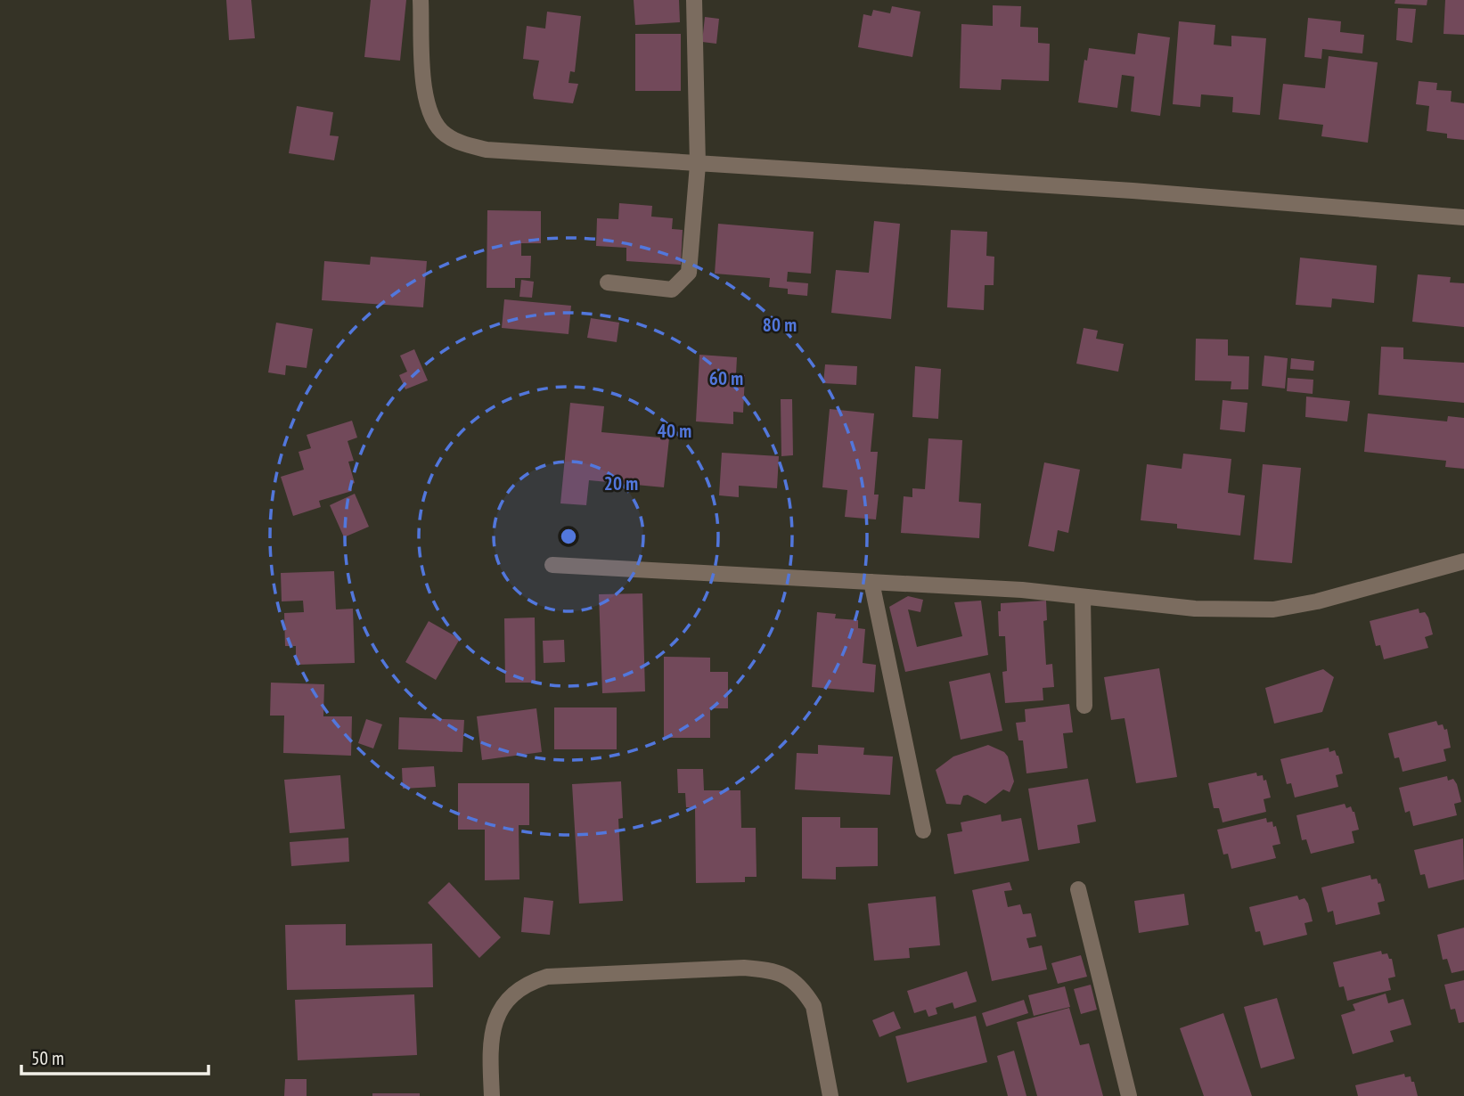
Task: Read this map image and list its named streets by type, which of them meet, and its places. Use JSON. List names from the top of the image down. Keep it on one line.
{"scale_bar":"50 m","rings":["80 m","60 m","40 m","20 m"]}
